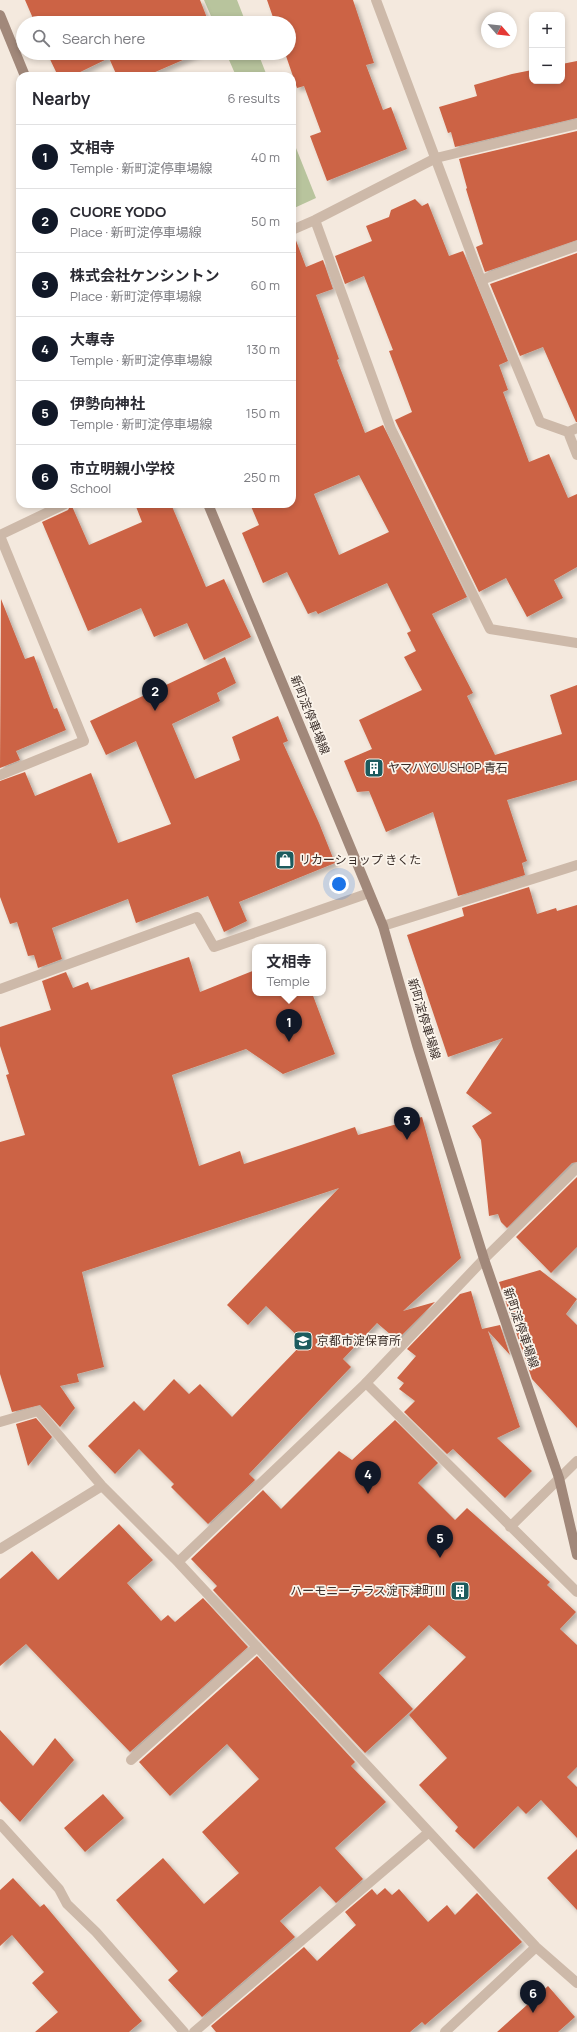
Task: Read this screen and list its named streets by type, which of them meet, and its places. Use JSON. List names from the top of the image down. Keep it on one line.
{"streets":{"main road":["新町淀停車場線"]},"places":{"building":["ヤマハYOU SHOP 青石","ハーモニーテラス淀下津町Ⅲ"],"shop":["リカーショップ きくた"],"school or university":["京都市淀保育所"]},"north":"bottom right","page":{"map_buttons":["+","−"],"search":"Search here","heading":["Nearby","6 results"],"list":[{"mark":"1","name":"文相寺","note":"Temple · 新町淀停車場線","value":"40 m"},{"mark":"2","name":"CUORE YODO","note":"Place · 新町淀停車場線","value":"50 m"},{"mark":"3","name":"株式会社ケンシントン","note":"Place · 新町淀停車場線","value":"60 m"},{"mark":"4","name":"大專寺","note":"Temple · 新町淀停車場線","value":"130 m"},{"mark":"5","name":"伊勢向神社","note":"Temple · 新町淀停車場線","value":"150 m"},{"mark":"6","name":"市立明親小学校","note":"School","value":"250 m"}],"pins":["2","1","3","4","5","6"],"popup":["文相寺","Temple"]}}
